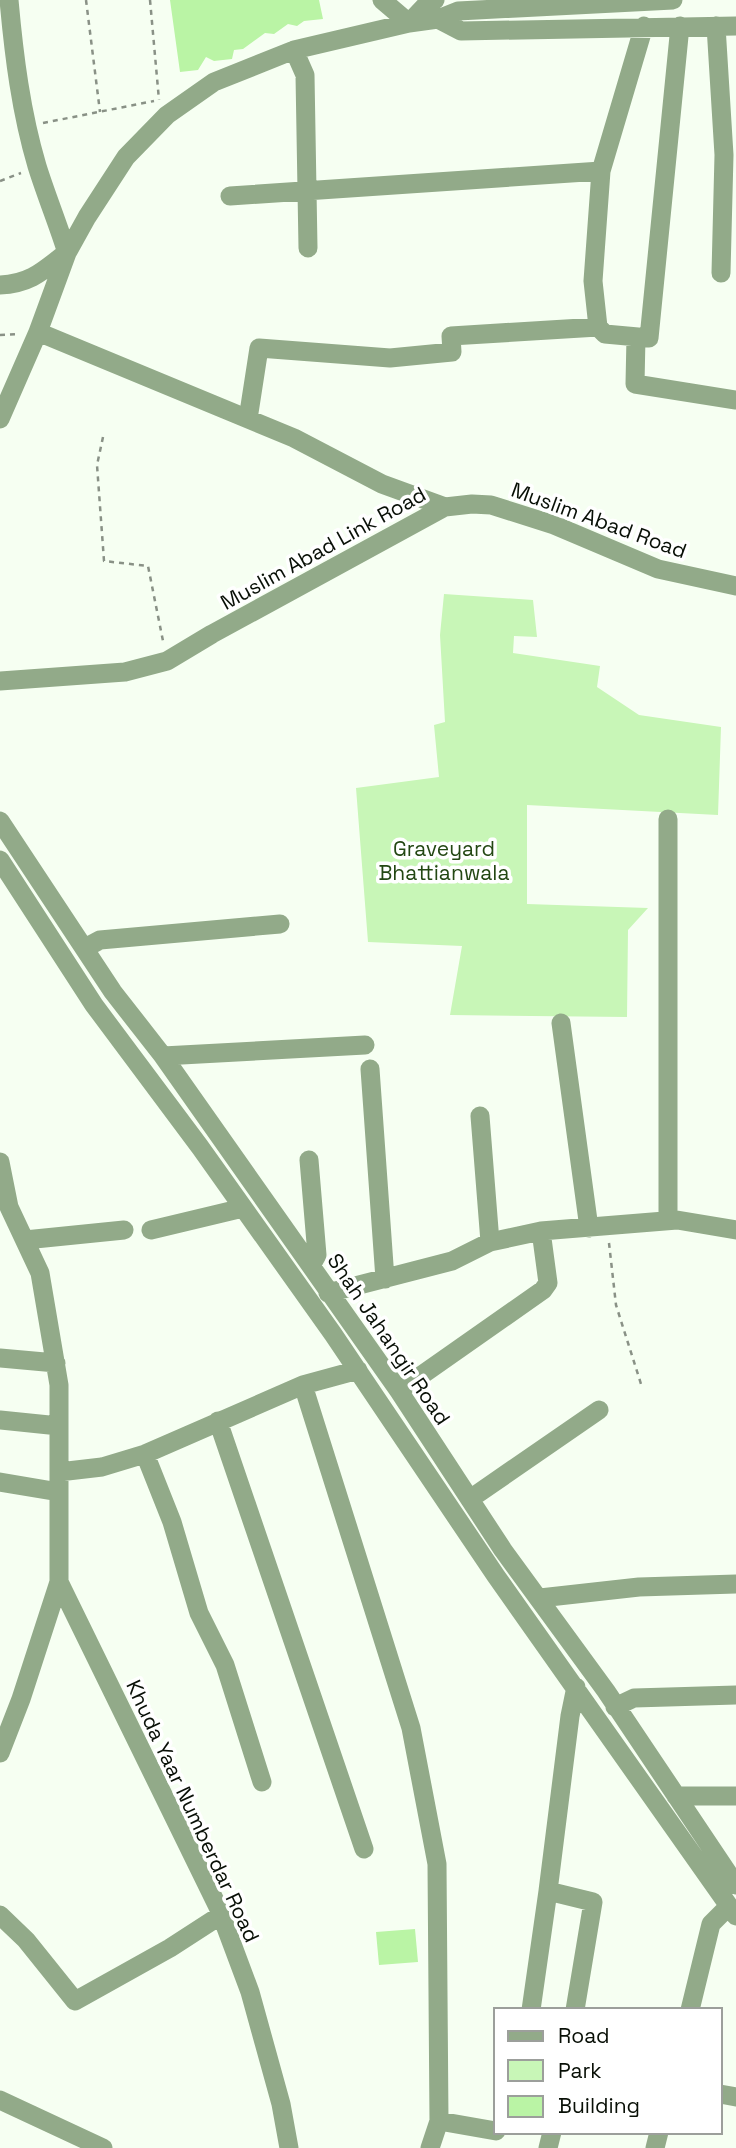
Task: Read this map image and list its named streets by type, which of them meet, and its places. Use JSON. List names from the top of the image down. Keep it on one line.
{"streets":{"street":["Muslim Abad Road","Muslim Abad Link Road","Shah Jahangir Road","Khuda Yaar Numberdar Road"]},"crossings":[["Muslim Abad Road","Muslim Abad Link Road"]],"parks":["Graveyard Bhattianwala"],"legend":["Road","Park","Building"]}
